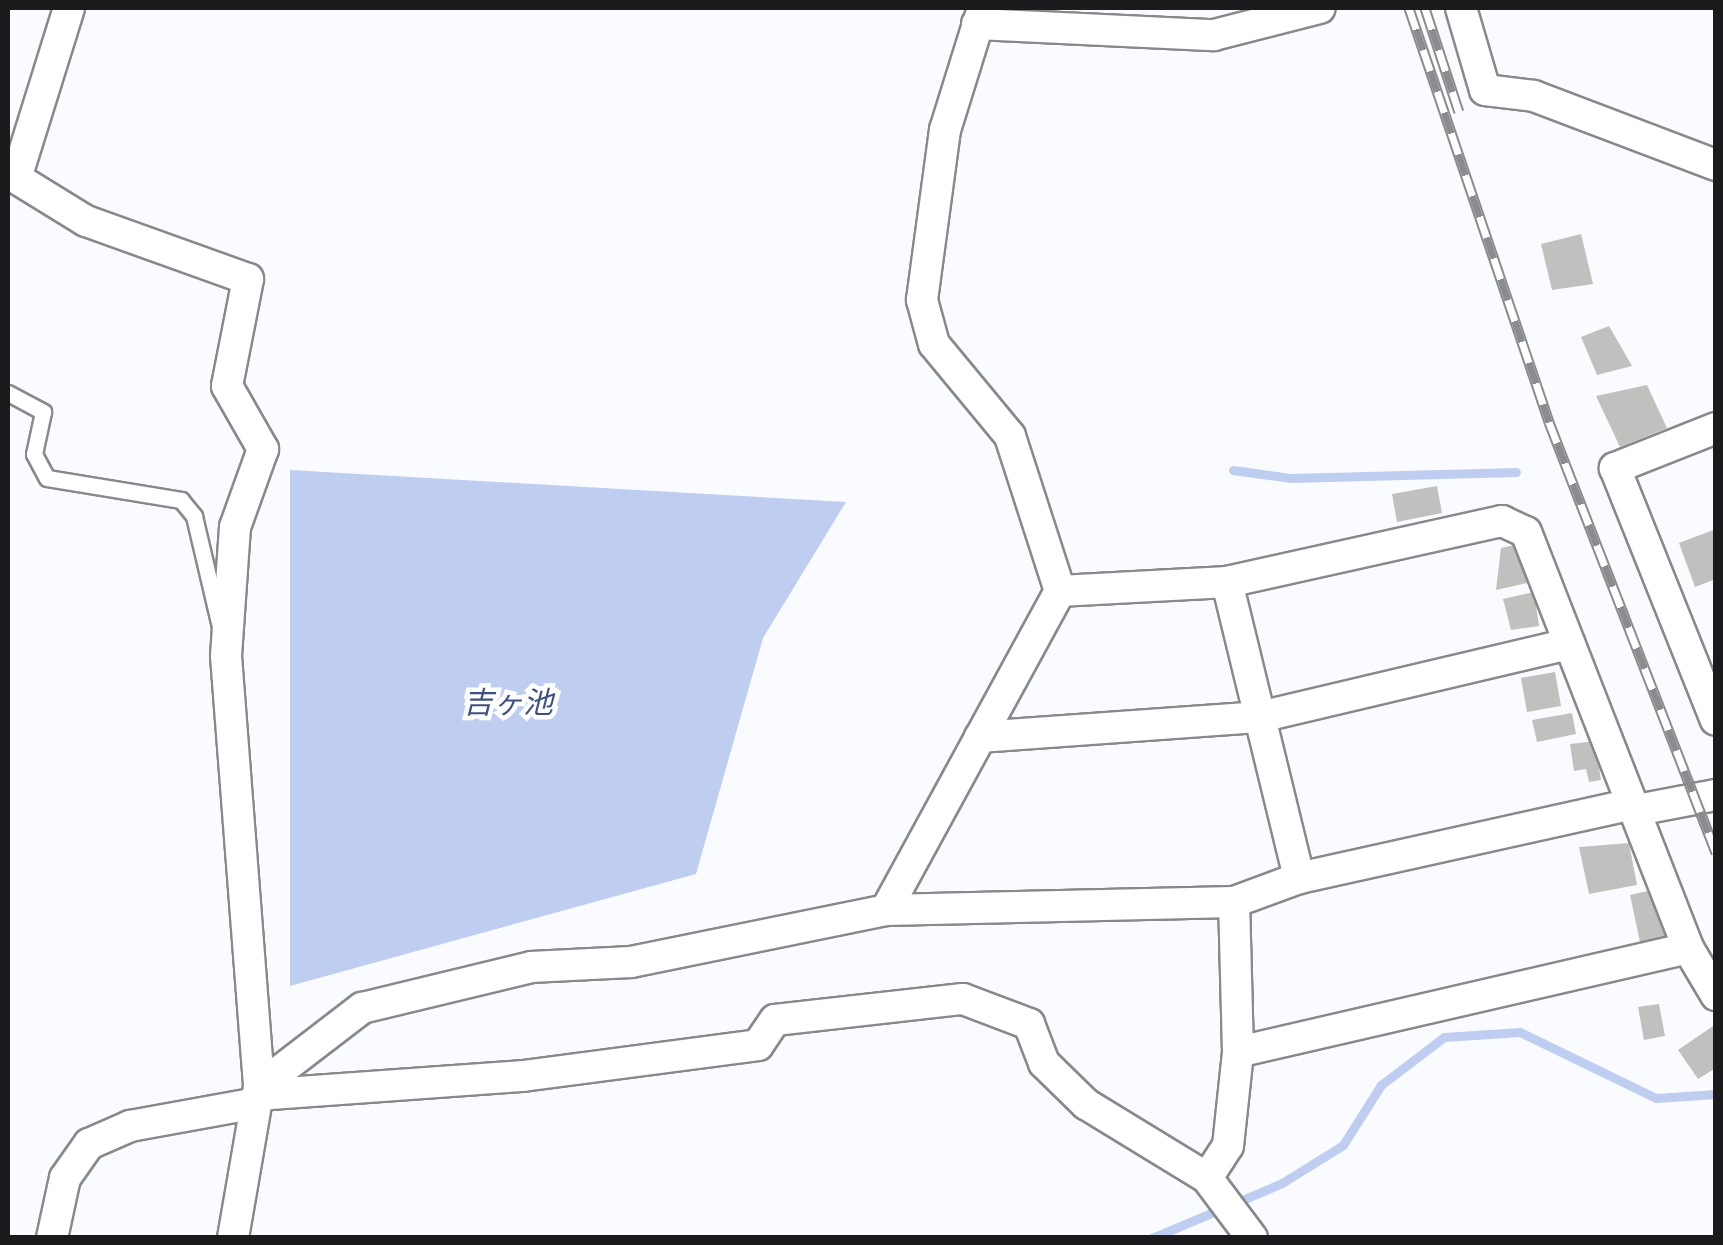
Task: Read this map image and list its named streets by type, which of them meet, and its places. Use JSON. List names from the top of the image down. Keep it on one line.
{"water":["吉ヶ池"]}
